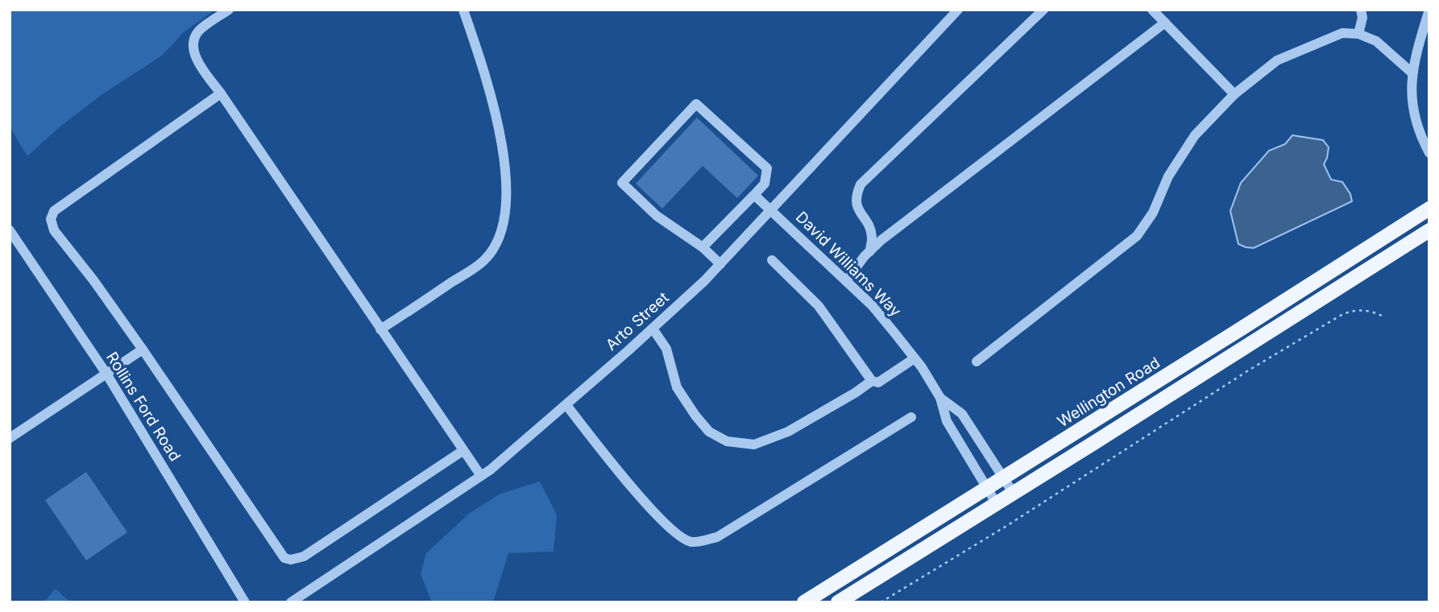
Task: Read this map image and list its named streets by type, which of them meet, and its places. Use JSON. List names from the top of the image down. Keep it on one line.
{"streets":{"main road":["Wellington Road"],"street":["David Williams Way","Arto Street","Rollins Ford Road"]},"crossings":[["David Williams Way","Arto Street"],["David Williams Way","Wellington Road"]]}
